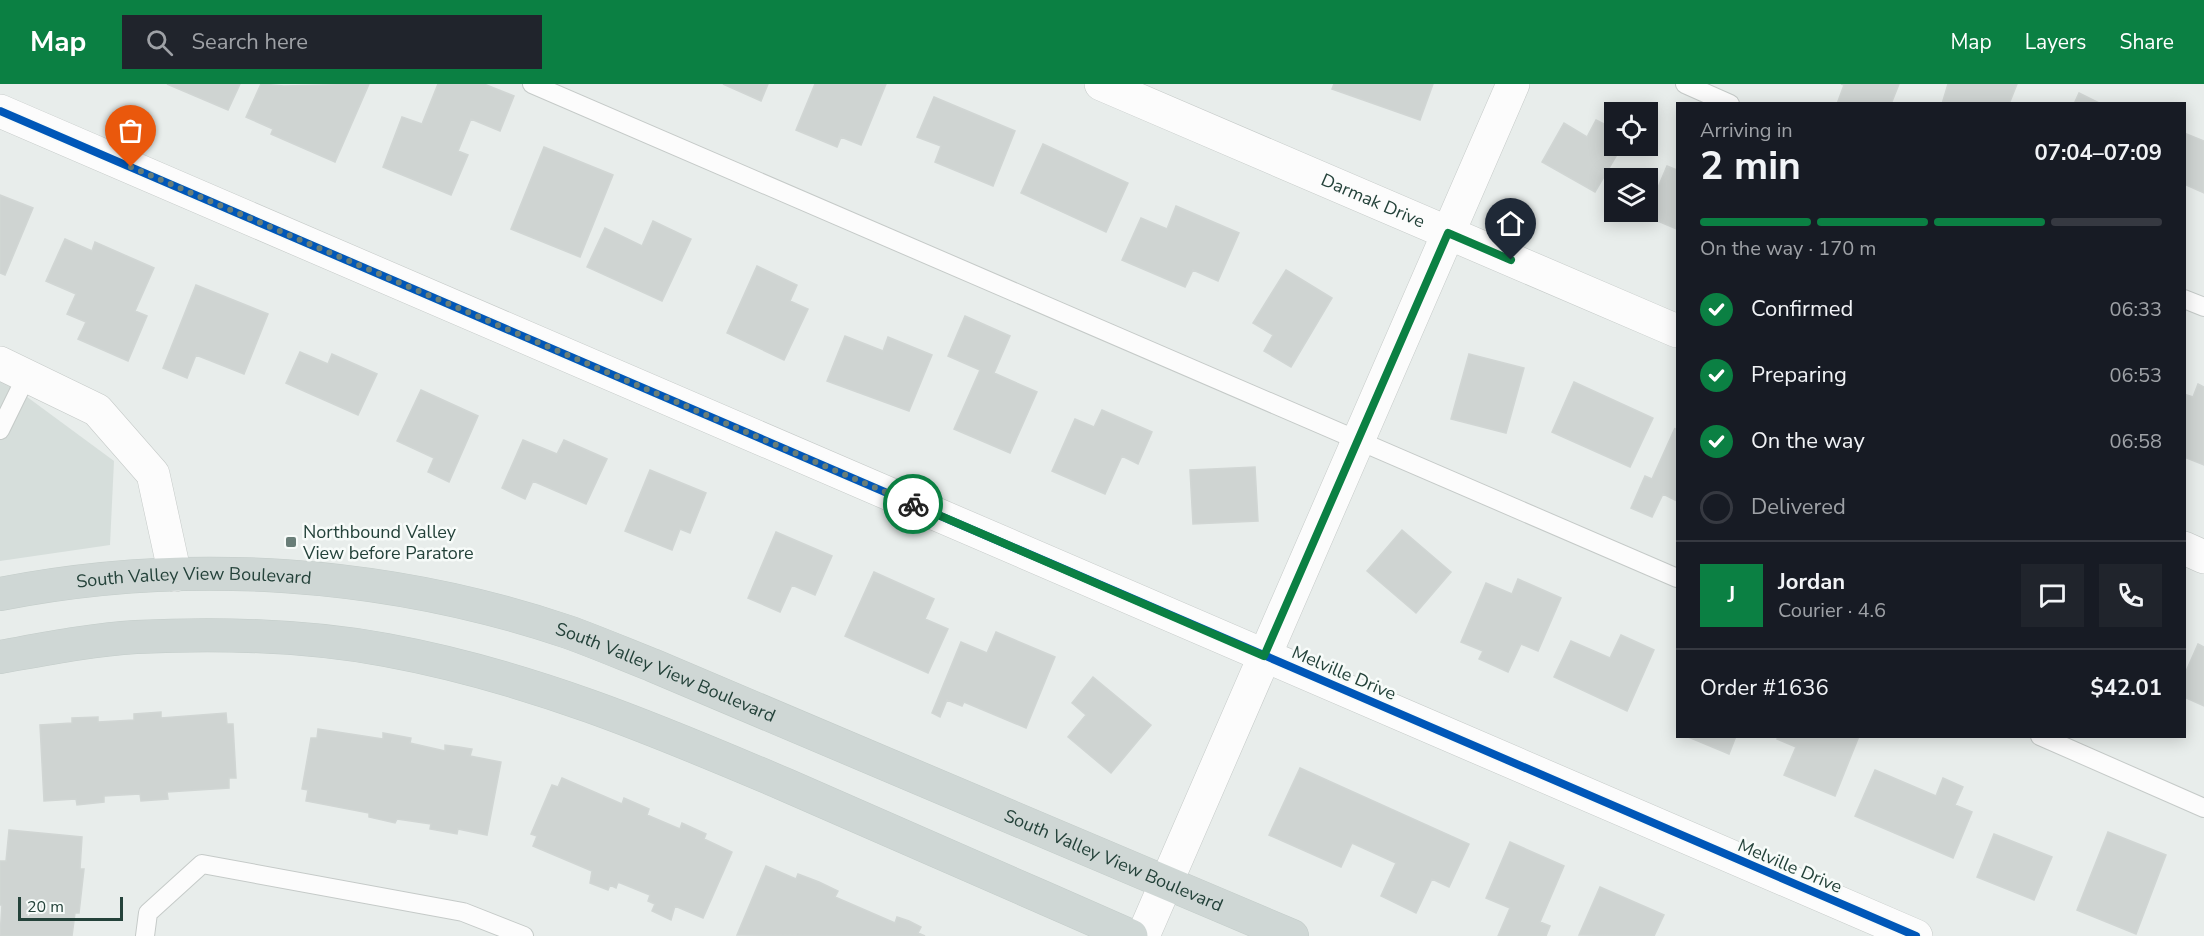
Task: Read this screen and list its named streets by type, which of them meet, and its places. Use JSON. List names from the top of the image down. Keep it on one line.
{"streets":{"main road":["South Valley View Boulevard"],"street":["Darmak Drive","Melville Drive"]},"places":{"transit":["Northbound Valley View before Paratore"]},"scale_bar":"20 m","page":{"header":"Map","search":"Search here","nav":["Map","Layers","Share"],"heading":["2 min","Arriving in","07:04–07:09"],"panel":["Jordan","Courier · 4.6","Order #1636","$42.01"],"bar":"On the way · 170 m","list":[["Confirmed","06:33"],["Preparing","06:53"],["On the way","06:58"],"Delivered"],"round":"J","scale":"20 m"}}
